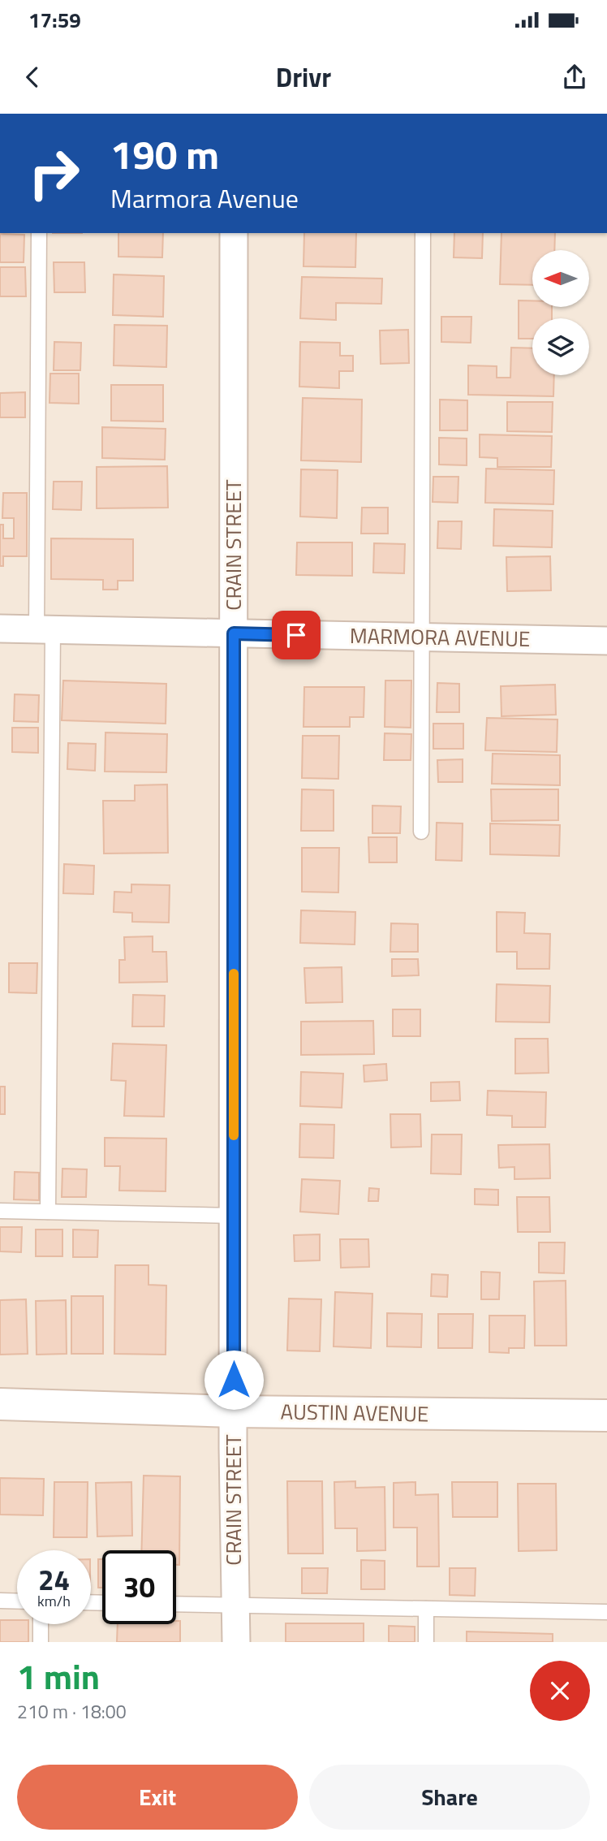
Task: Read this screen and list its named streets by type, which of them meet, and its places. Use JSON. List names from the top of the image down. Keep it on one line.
{"streets":{"street":["CRAIN STREET","MARMORA AVENUE","AUSTIN AVENUE"]},"crossings":[["CRAIN STREET","MARMORA AVENUE"],["CRAIN STREET","AUSTIN AVENUE"]],"north":"left","page":{"status":"17:59","header":"Drivr","turn":["190 m","Marmora Avenue"],"speed":"24 km/h","limit":"30","heading":["1 min","210 m · 18:00"],"buttons":["Exit","Share"]}}
